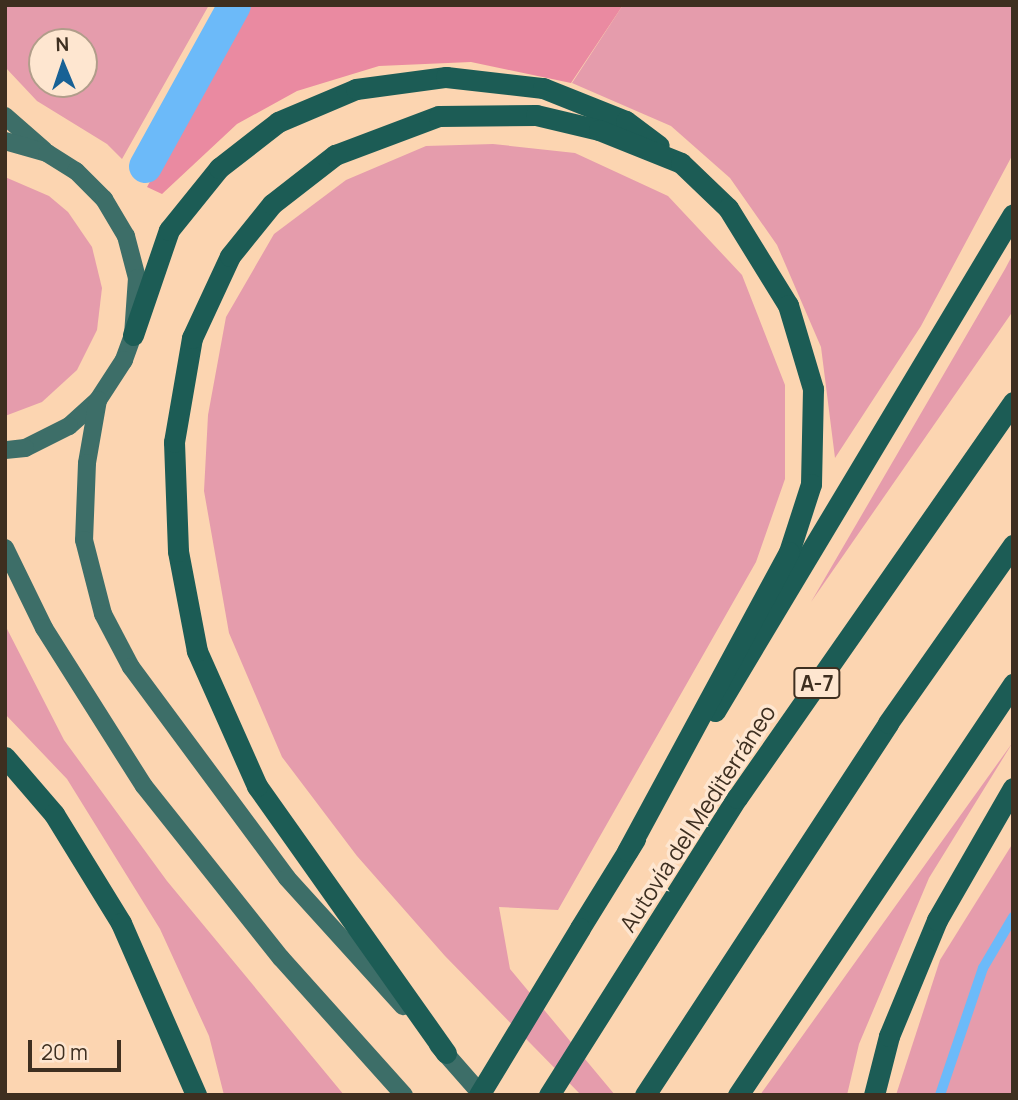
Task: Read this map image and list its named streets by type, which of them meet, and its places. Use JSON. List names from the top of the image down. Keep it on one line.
{"streets":{"highway":["A-7","Autovía del Mediterráneo"]},"scale_bar":"20 m","north":"top"}
